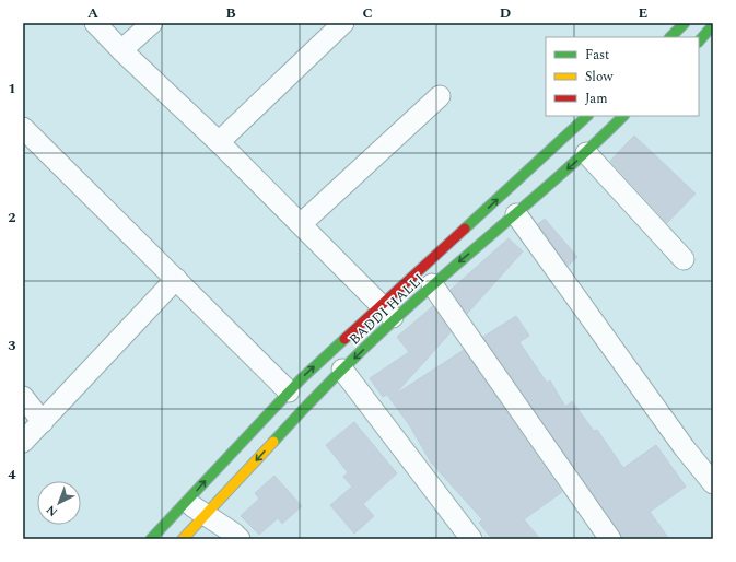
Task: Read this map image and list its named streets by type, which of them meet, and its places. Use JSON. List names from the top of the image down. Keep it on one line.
{"streets":{"street":["BADDI HALLI"]},"legend":["Fast","Slow","Jam"],"north":"bottom left","grid":{"columns":["A","B","C","D","E"],"rows":["1","2","3","4"]}}
